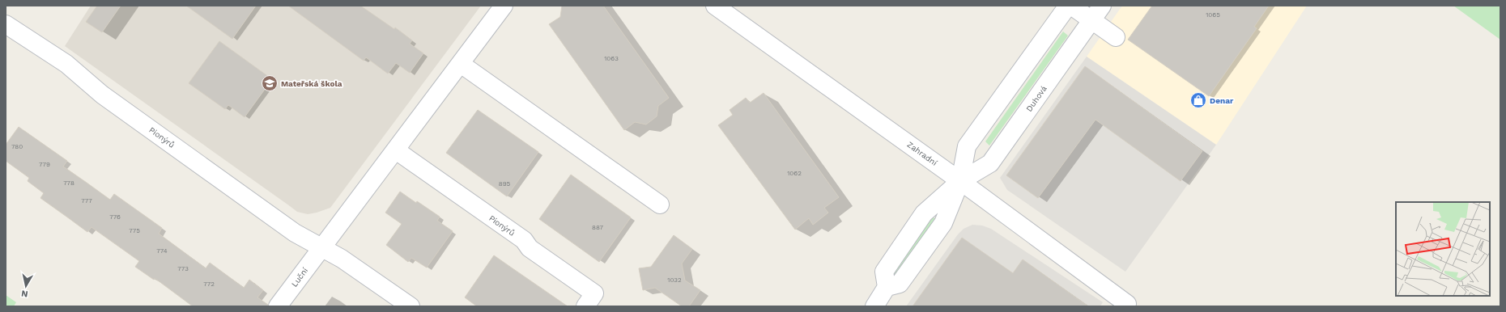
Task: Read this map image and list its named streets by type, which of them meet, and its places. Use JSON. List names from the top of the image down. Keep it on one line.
{"streets":{"street":["Duhová","Pionýrů","Zahradní","Luční"]},"crossings":[["Duhová","Zahradní"],["Pionýrů","Luční"]],"places":{"school or university":["Mateřská škola"],"shop":["Denar"]},"house_numbers":["1065","1063","780","779","1062","778","895","777","776","887","775","774","773","1032","772"],"north":"bottom"}
